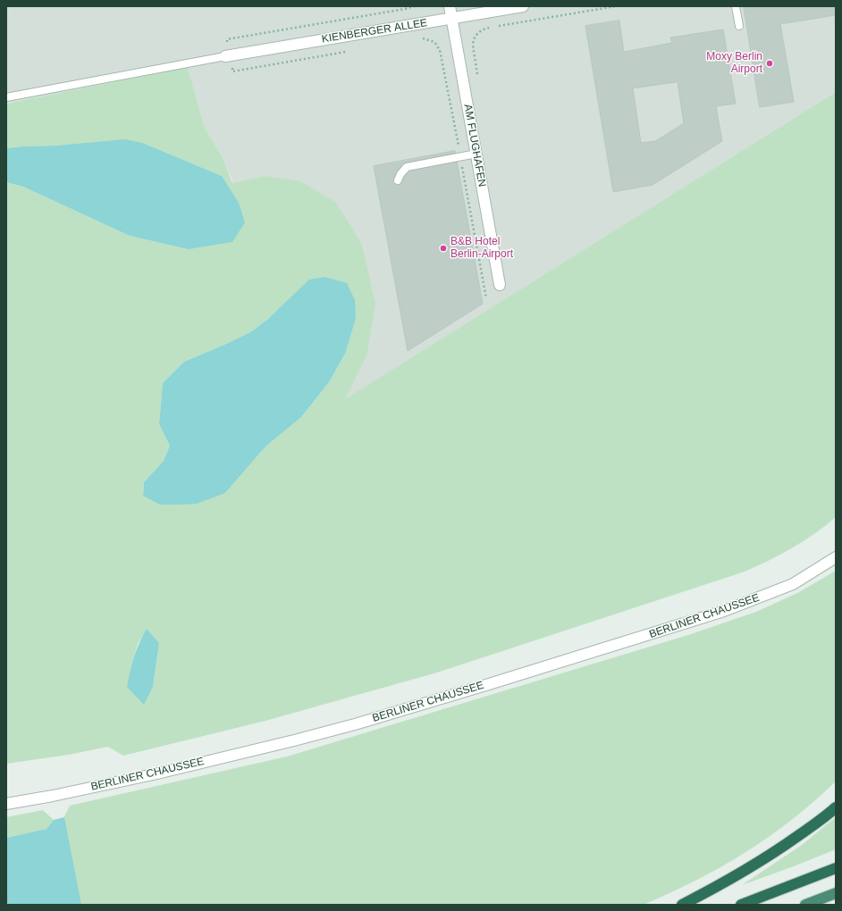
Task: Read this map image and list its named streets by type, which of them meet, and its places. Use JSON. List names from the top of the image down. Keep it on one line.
{"streets":{"street":["KIENBERGER ALLEE","AM FLUGHAFEN","BERLINER CHAUSSEE"]},"crossings":[["KIENBERGER ALLEE","AM FLUGHAFEN"]],"places":["Moxy Berlin Airport","B&B Hotel Berlin-Airport"]}
